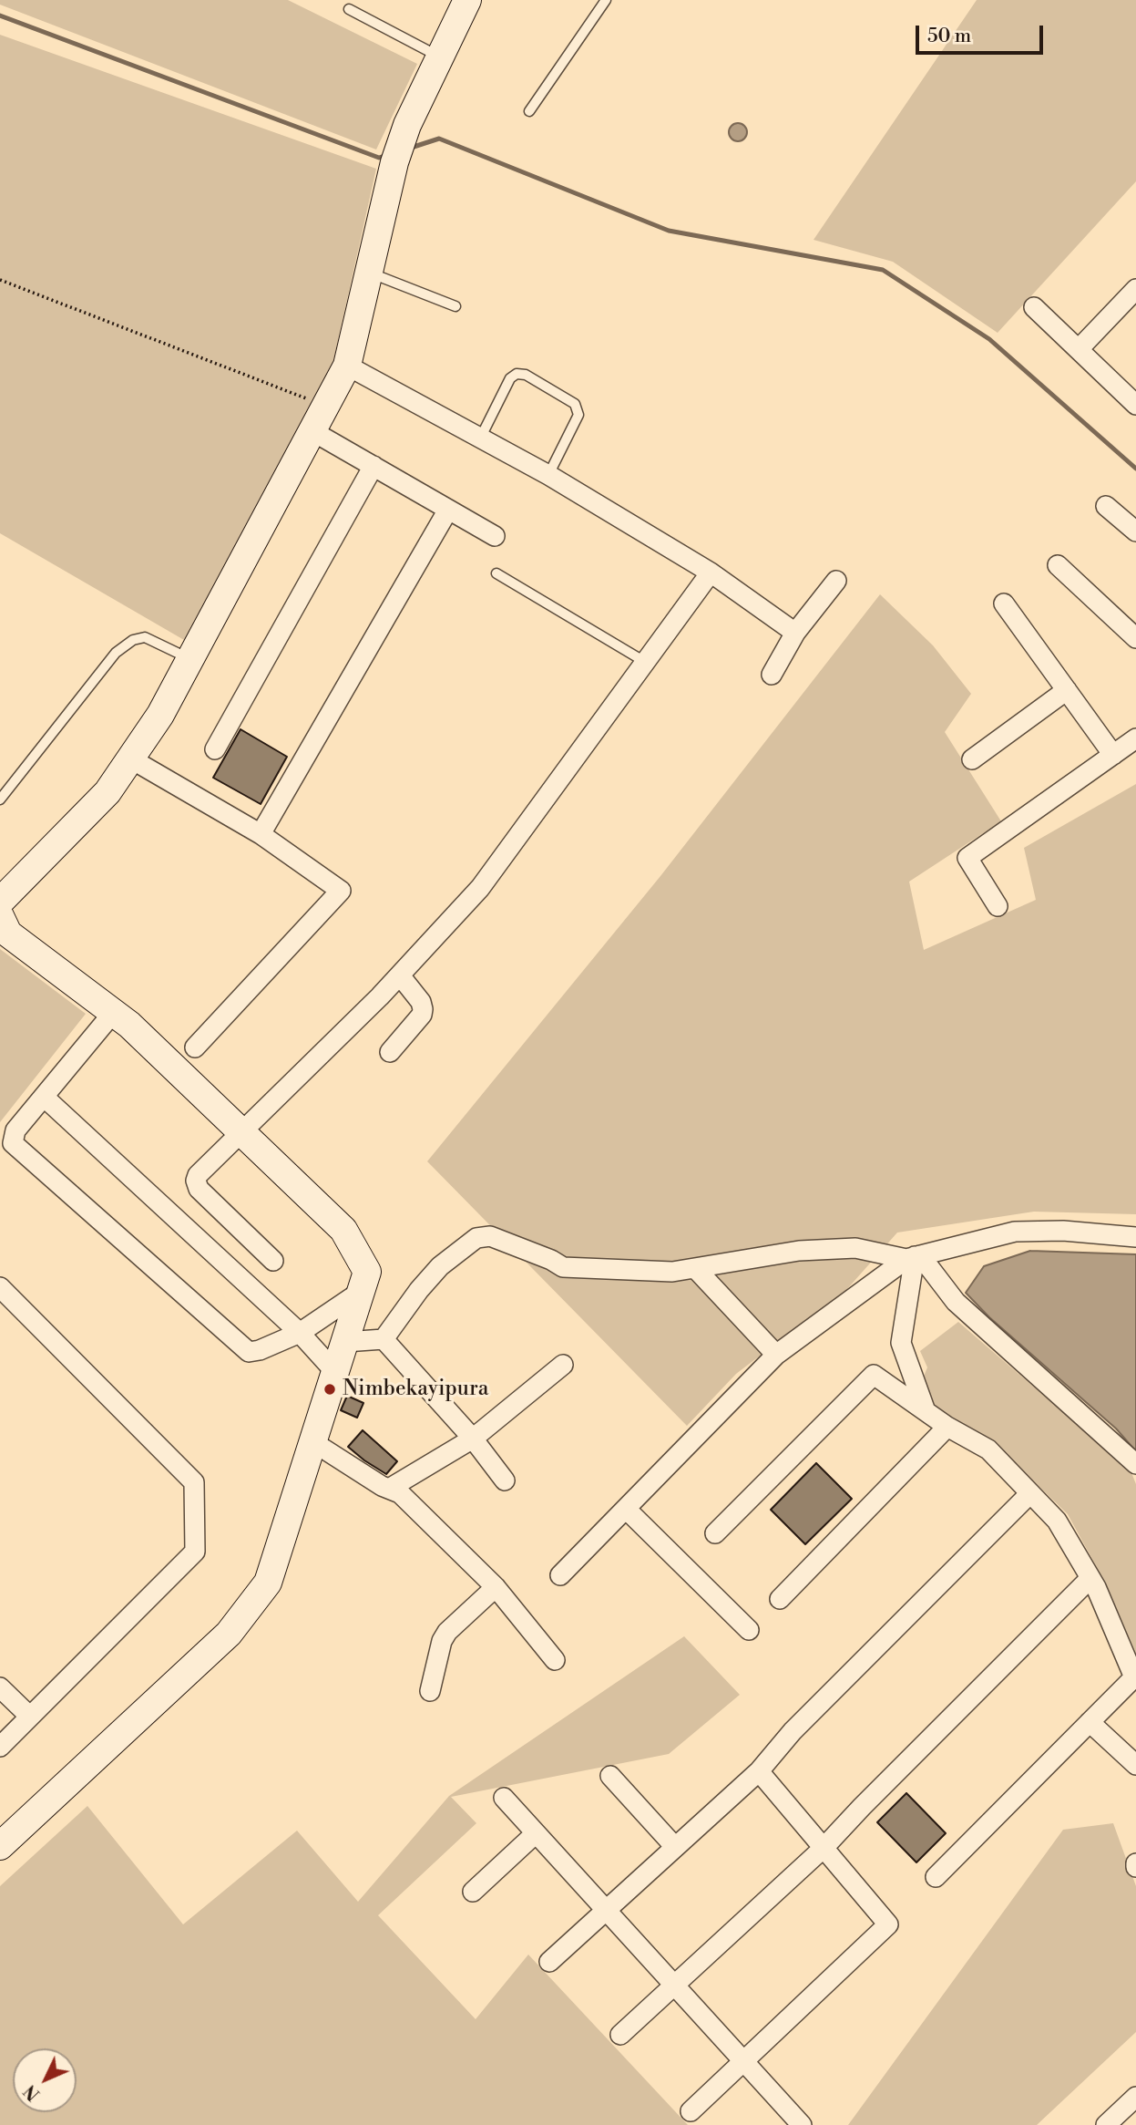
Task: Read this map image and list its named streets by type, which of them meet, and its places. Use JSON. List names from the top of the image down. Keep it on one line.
{"places":["Nimbekayipura"],"scale_bar":"50 m","north":"bottom left"}
